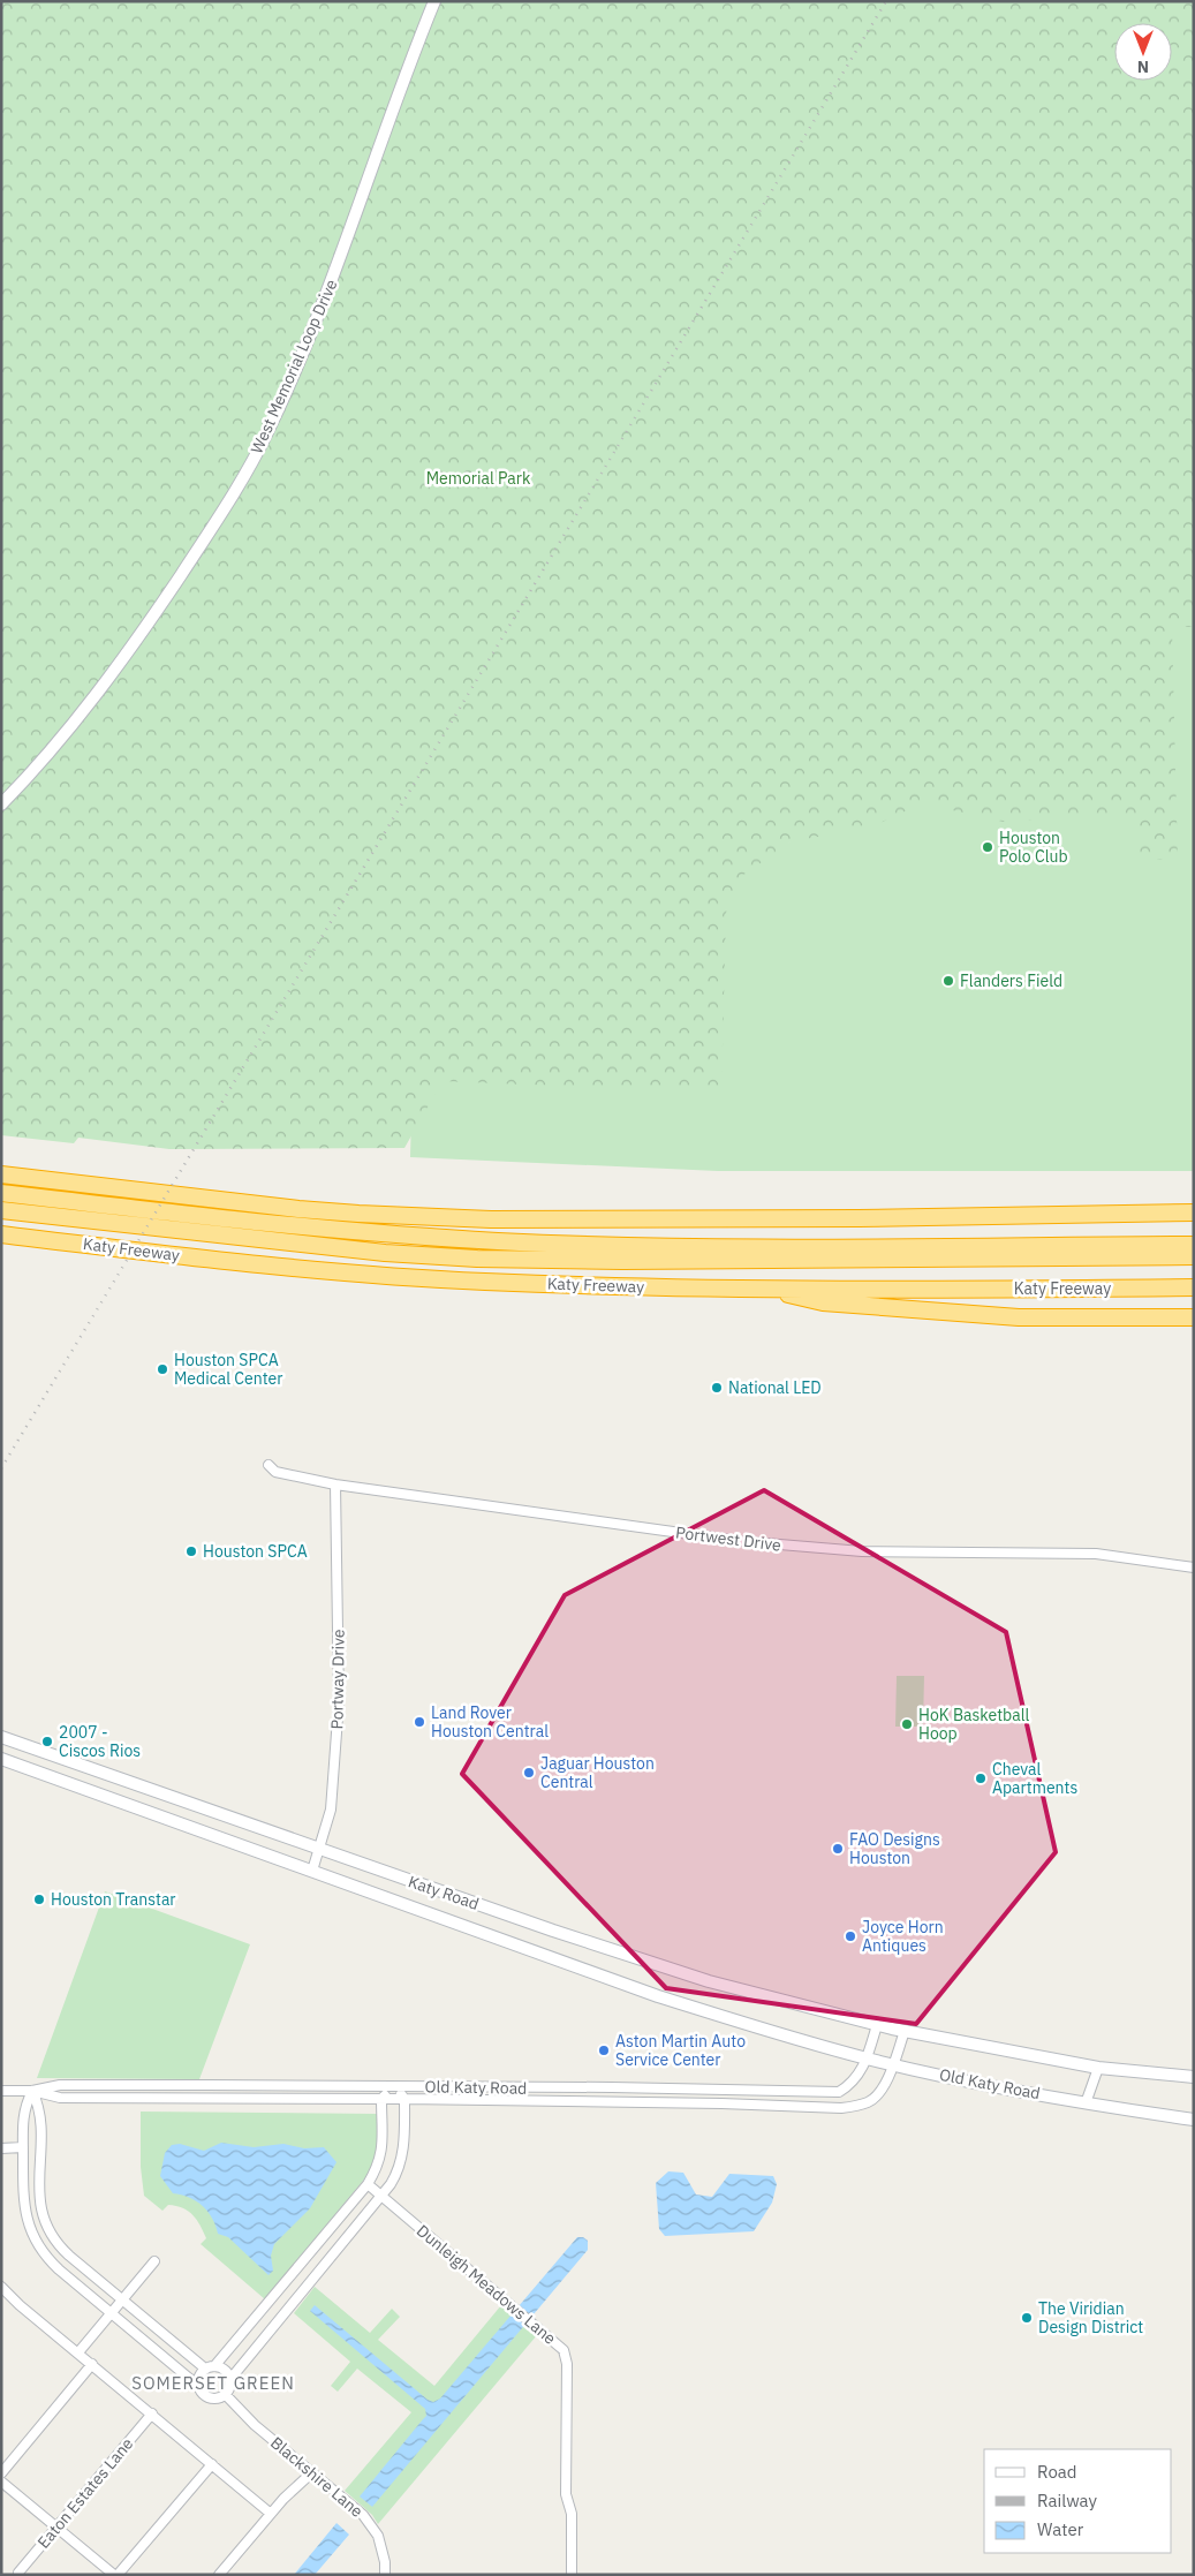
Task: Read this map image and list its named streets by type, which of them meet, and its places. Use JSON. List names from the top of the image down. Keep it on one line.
{"streets":{"highway":["Katy Freeway"],"main road":["West Memorial Loop Drive","Katy Road","Old Katy Road"],"street":["Portwest Drive","Portway Drive","Dunleigh Meadows Lane","Blackshire Lane","Eaton Estates Lane"]},"crossings":[["Portwest Drive","Portway Drive"],["Portway Drive","Katy Road"],["Katy Road","Old Katy Road"]],"districts":["SOMERSET GREEN"],"parks":["Memorial Park"],"places":["Houston Polo Club","Flanders Field","Houston SPCA Medical Center","National LED","Houston SPCA","Land Rover Houston Central","HoK Basketball Hoop","2007 - Ciscos Rios","Jaguar Houston Central","Cheval Apartments","FAO Designs Houston","Houston Transtar","Joyce Horn Antiques","Aston Martin Auto Service Center","The Viridian Design District"],"legend":["Road","Railway","Water"],"north":"bottom"}
